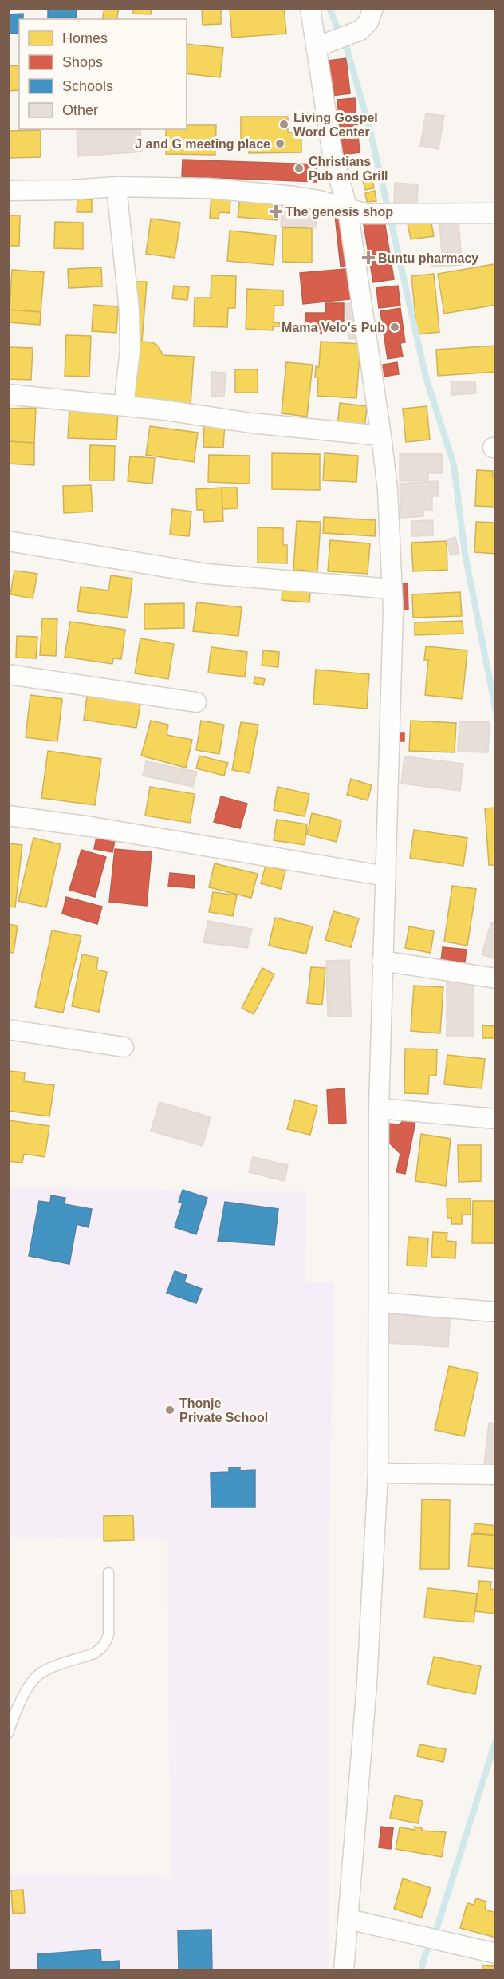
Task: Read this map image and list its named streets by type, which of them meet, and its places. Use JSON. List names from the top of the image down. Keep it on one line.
{"places":{"other":["Living Gospel Word Center","J and G meeting place","Christians Pub and Grill","Mama Velo's Pub","Thonje Private School"],"health":["The genesis shop","Buntu pharmacy"]},"legend":["Homes","Shops","Schools","Other"]}
